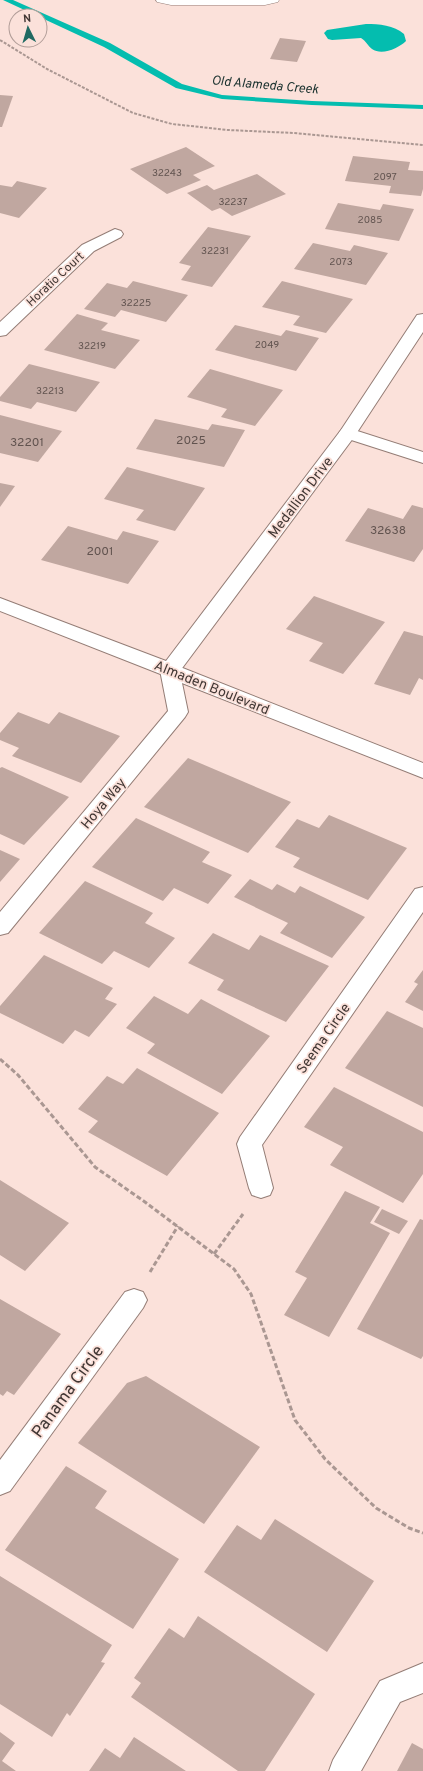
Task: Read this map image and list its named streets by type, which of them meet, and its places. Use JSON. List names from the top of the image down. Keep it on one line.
{"streets":{"street":["Horatio Court","Medallion Drive","Almaden Boulevard","Hoya Way","Seema Circle","Panama Circle"]},"crossings":[["Medallion Drive","Almaden Boulevard"],["Medallion Drive","Hoya Way"],["Almaden Boulevard","Hoya Way"]],"water":["Old Alameda Creek"],"house_numbers":["32243","2097","32237","2085","32231","2073","32225","2049","32219","32213","2025","32201","32638","2001"],"north":"top"}
